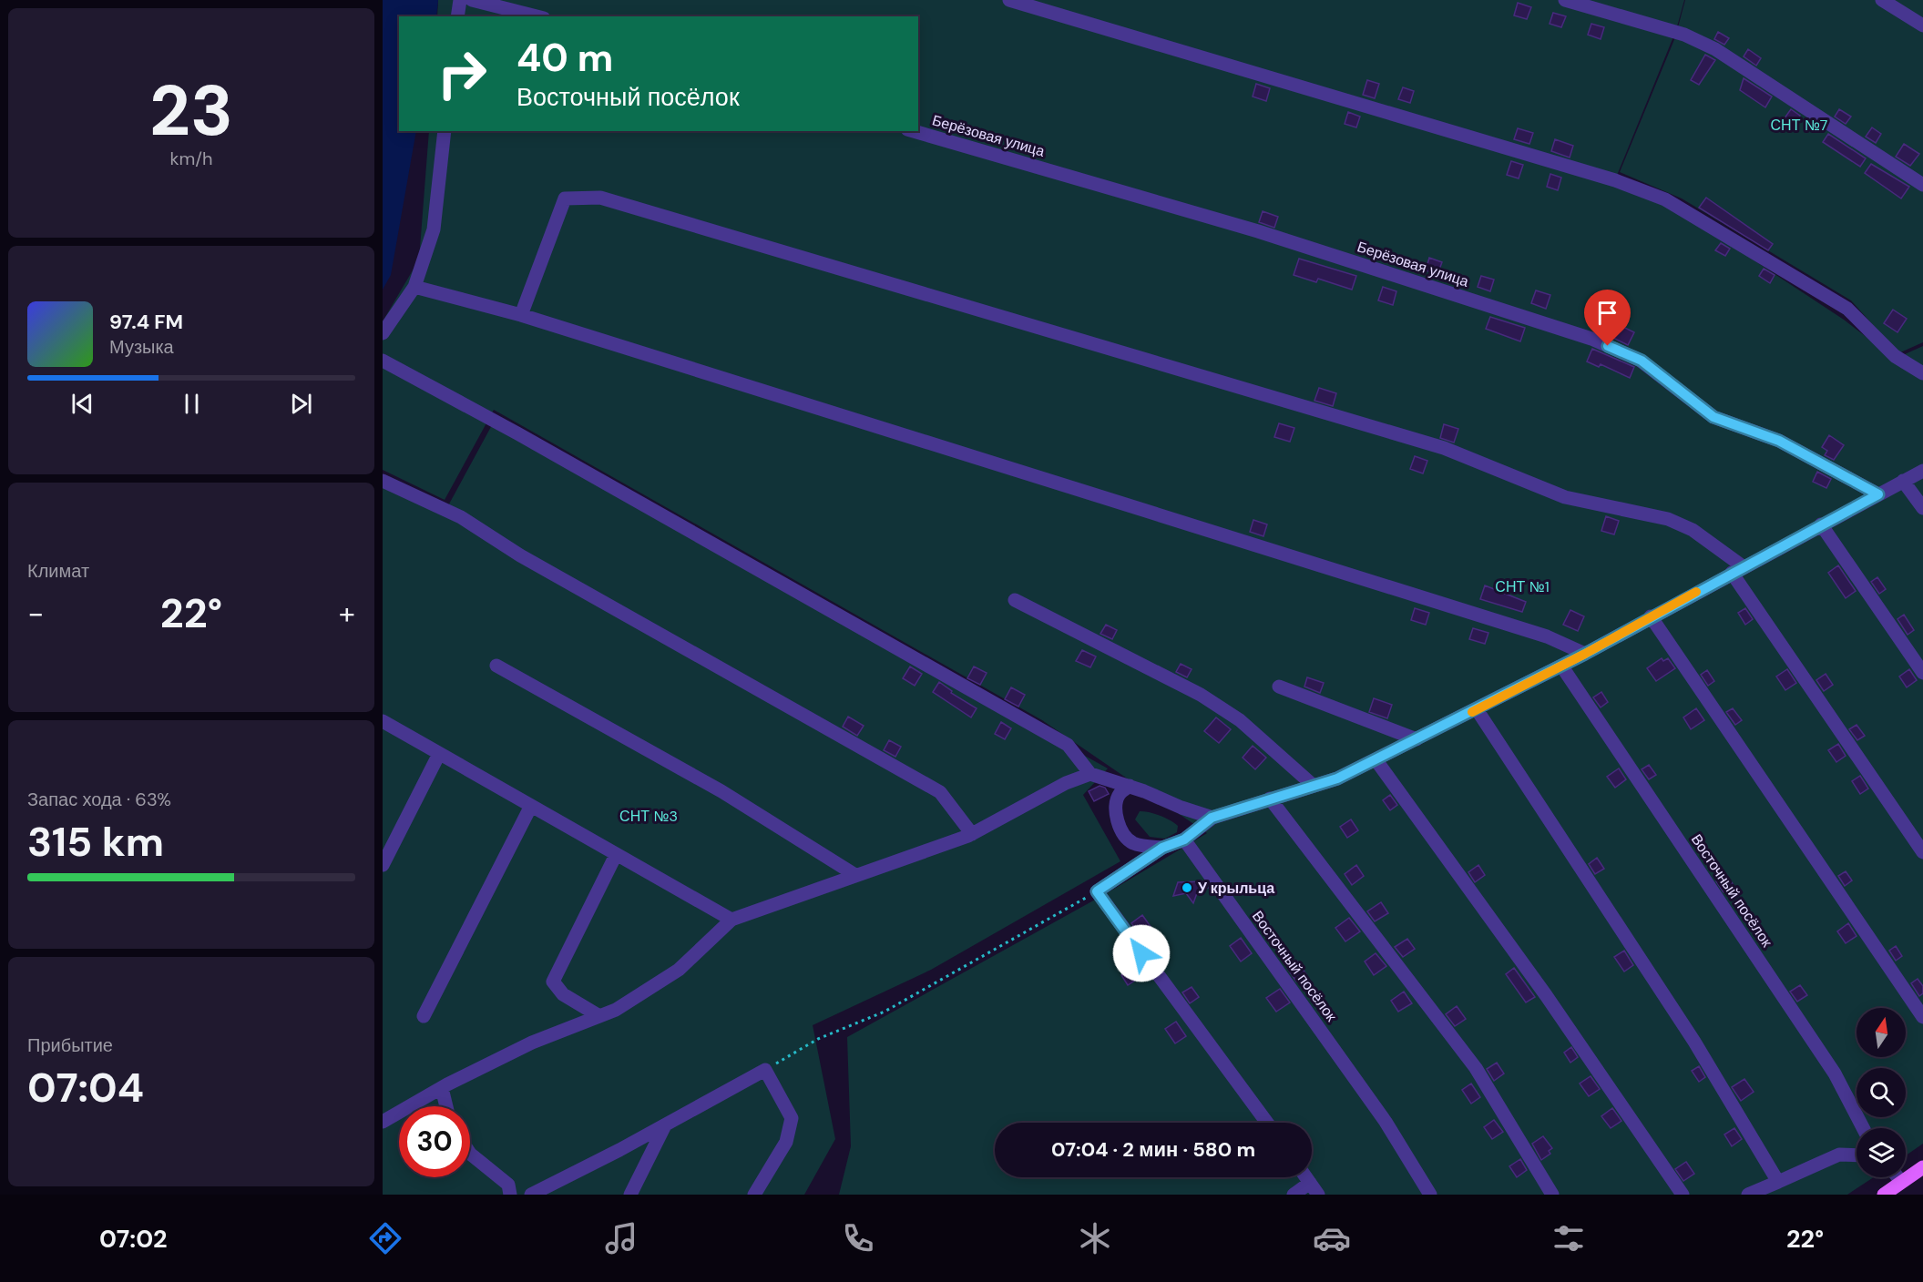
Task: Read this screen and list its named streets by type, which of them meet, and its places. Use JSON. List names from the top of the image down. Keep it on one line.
{"streets":{"street":["Берёзовая улица","Восточный посёлок"]},"parks":["СНТ №7","СНТ №1","СНТ №3"],"places":["У крыльца"],"north":"top","page":{"tile":[["23","km/h"],"Климат",["Запас хода · 63%","315 km"],["Прибытие","07:04"]],"turn":["40 m","Восточный посёлок"],"song":["97.4 FM","Музыка"],"heat":["−","22°","+"],"limit":"30","trip":"07:04 · 2 мин · 580 m","tabs":["07:02","22°"]}}
